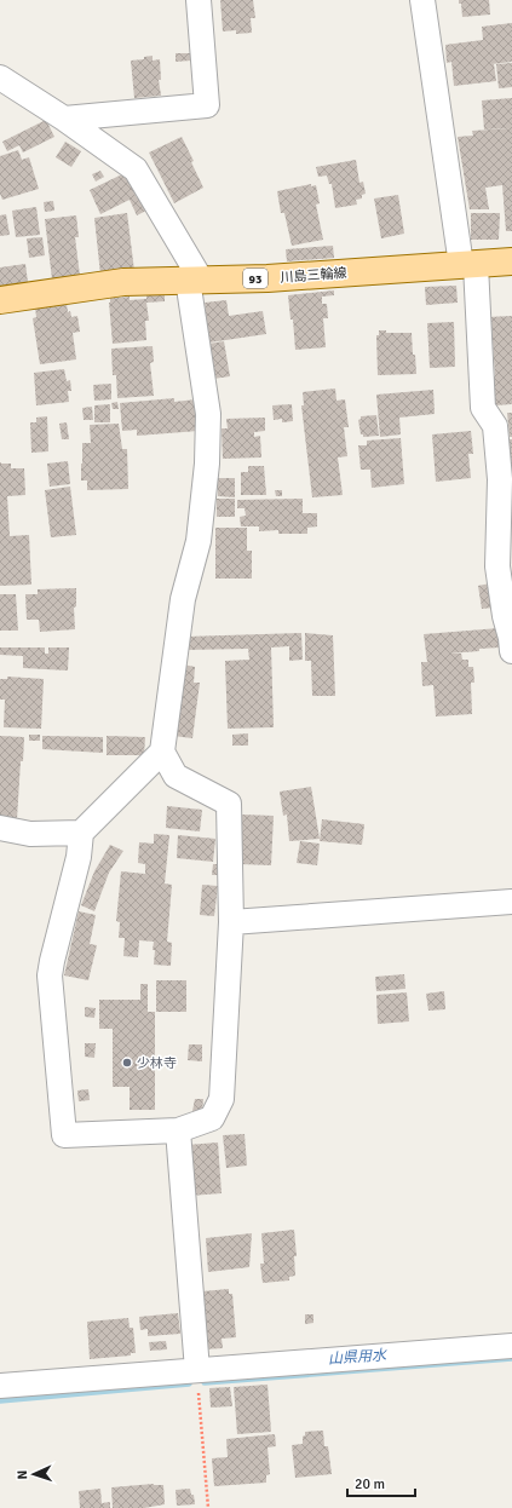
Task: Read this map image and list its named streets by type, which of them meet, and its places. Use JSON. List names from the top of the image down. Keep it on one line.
{"streets":{"main road":["川島三輪線","93"]},"water":["山県用水"],"places":["少林寺"],"scale_bar":"20 m","north":"left"}
